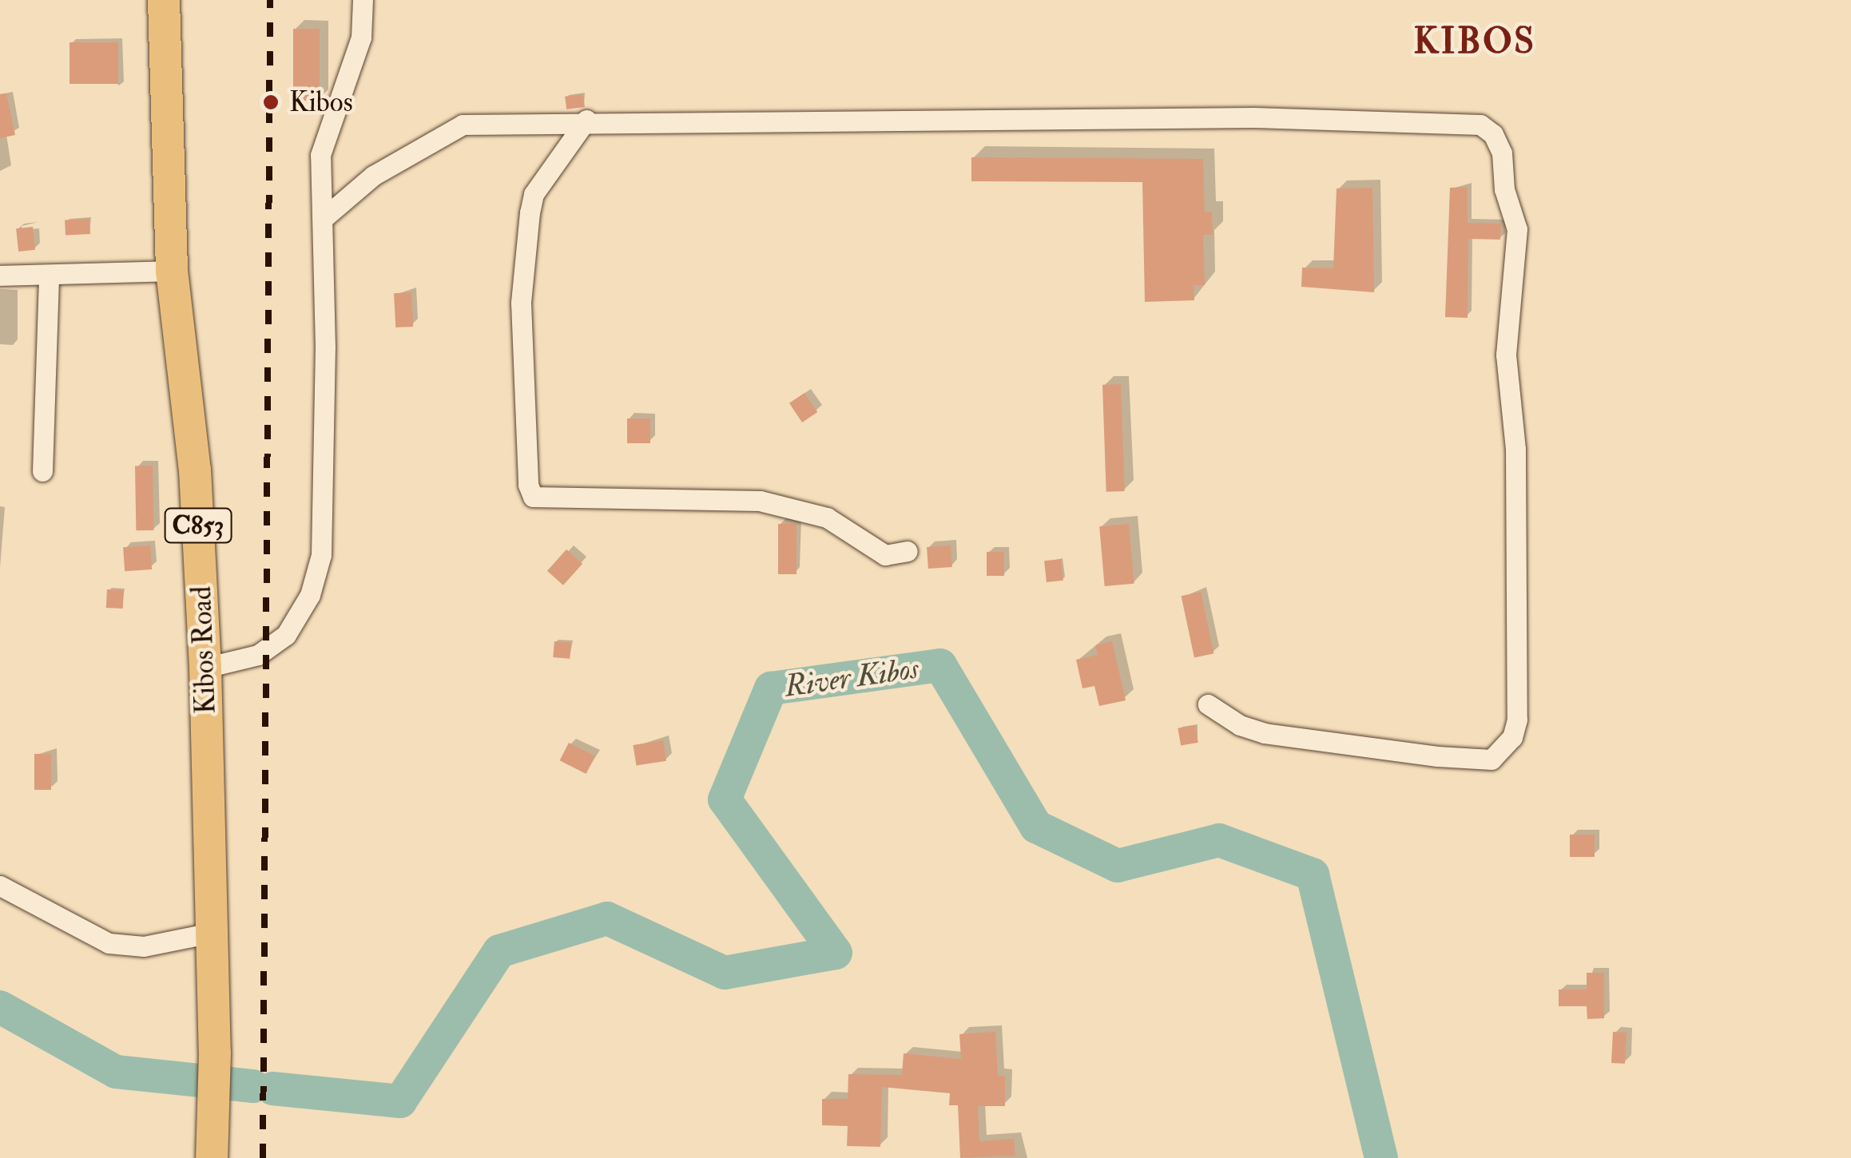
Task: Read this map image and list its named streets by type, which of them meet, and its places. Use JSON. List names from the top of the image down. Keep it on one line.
{"streets":{"main road":["C853","Kibos Road"]},"districts":["KIBOS"],"water":["River Kibos"],"places":["Kibos"]}
